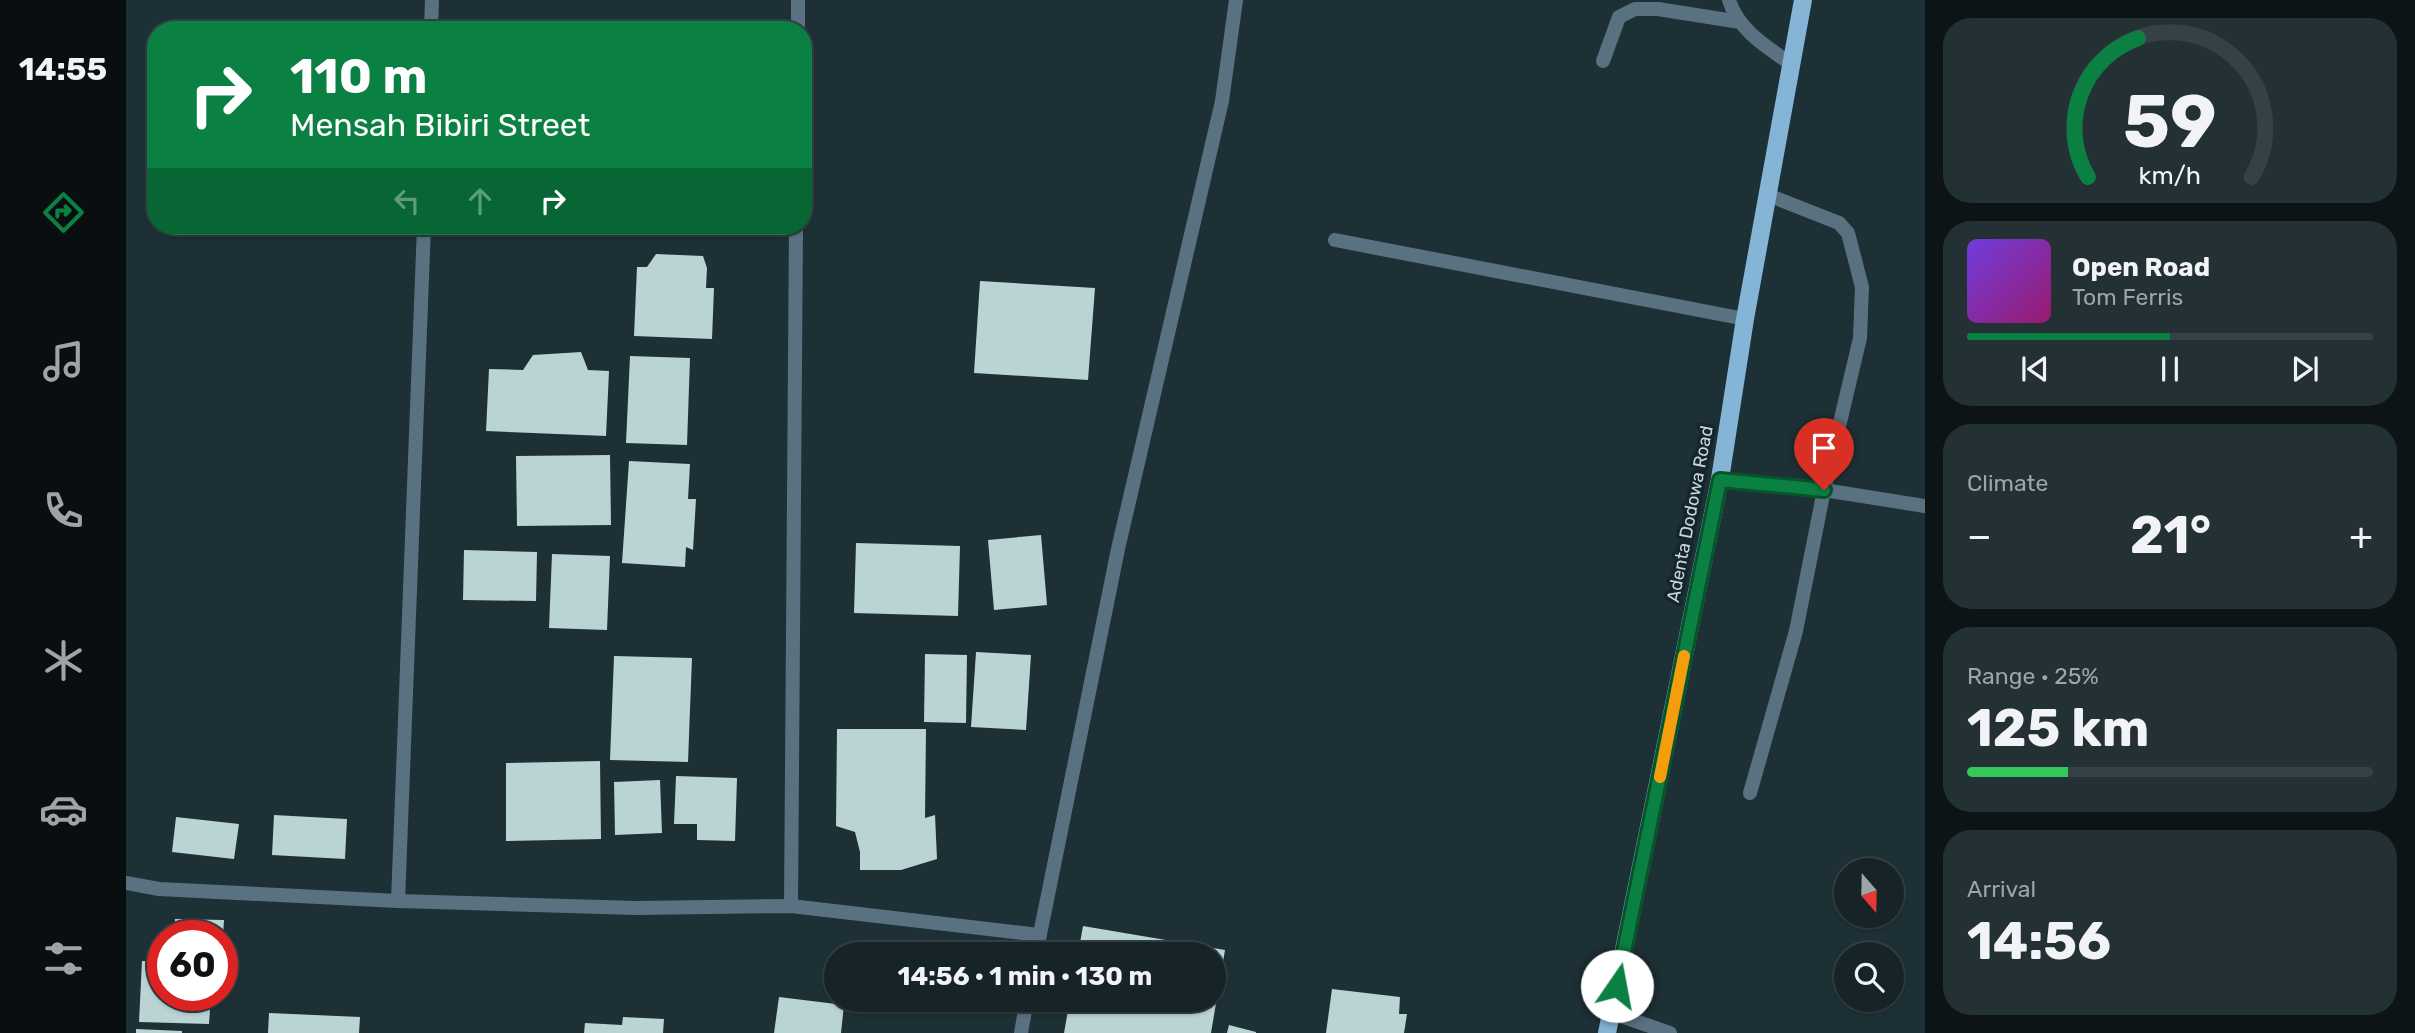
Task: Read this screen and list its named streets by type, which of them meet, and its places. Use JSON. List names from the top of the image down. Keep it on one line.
{"streets":{"main road":["Adenta Dodowa Road"]},"north":"bottom","page":{"tabs":"14:55","turn":["110 m","Mensah Bibiri Street"],"song":["Open Road","Tom Ferris"],"tile":["Climate",["Range · 25%","125 km"],["Arrival","14:56"]],"heat":["−","21°","+"],"limit":"60","trip":"14:56 · 1 min · 130 m","gauge":["59","km/h"]}}
